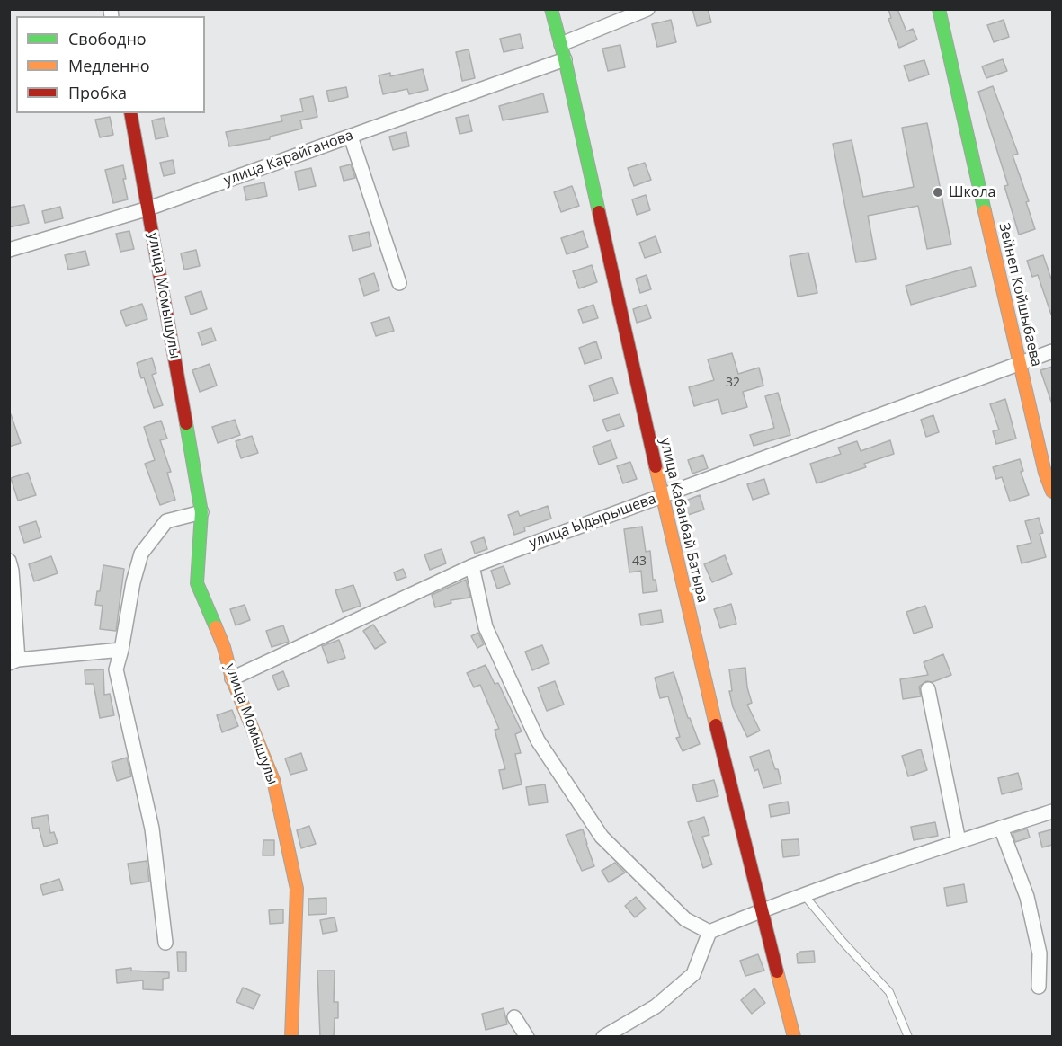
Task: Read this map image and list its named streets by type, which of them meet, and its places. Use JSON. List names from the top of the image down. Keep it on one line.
{"streets":{"street":["улица Карайганова","Зейнеп Койшыбаева","улица Момышулы","улица Кабанбай Батыра","улица Ыдырышева"]},"crossings":[["улица Карайганова","улица Момышулы"],["улица Карайганова","улица Кабанбай Батыра"],["Зейнеп Койшыбаева","улица Ыдырышева"],["улица Момышулы","улица Ыдырышева"],["улица Кабанбай Батыра","улица Ыдырышева"]],"places":["Школа"],"house_numbers":["32","43"],"legend":["Свободно","Медленно","Пробка"]}
